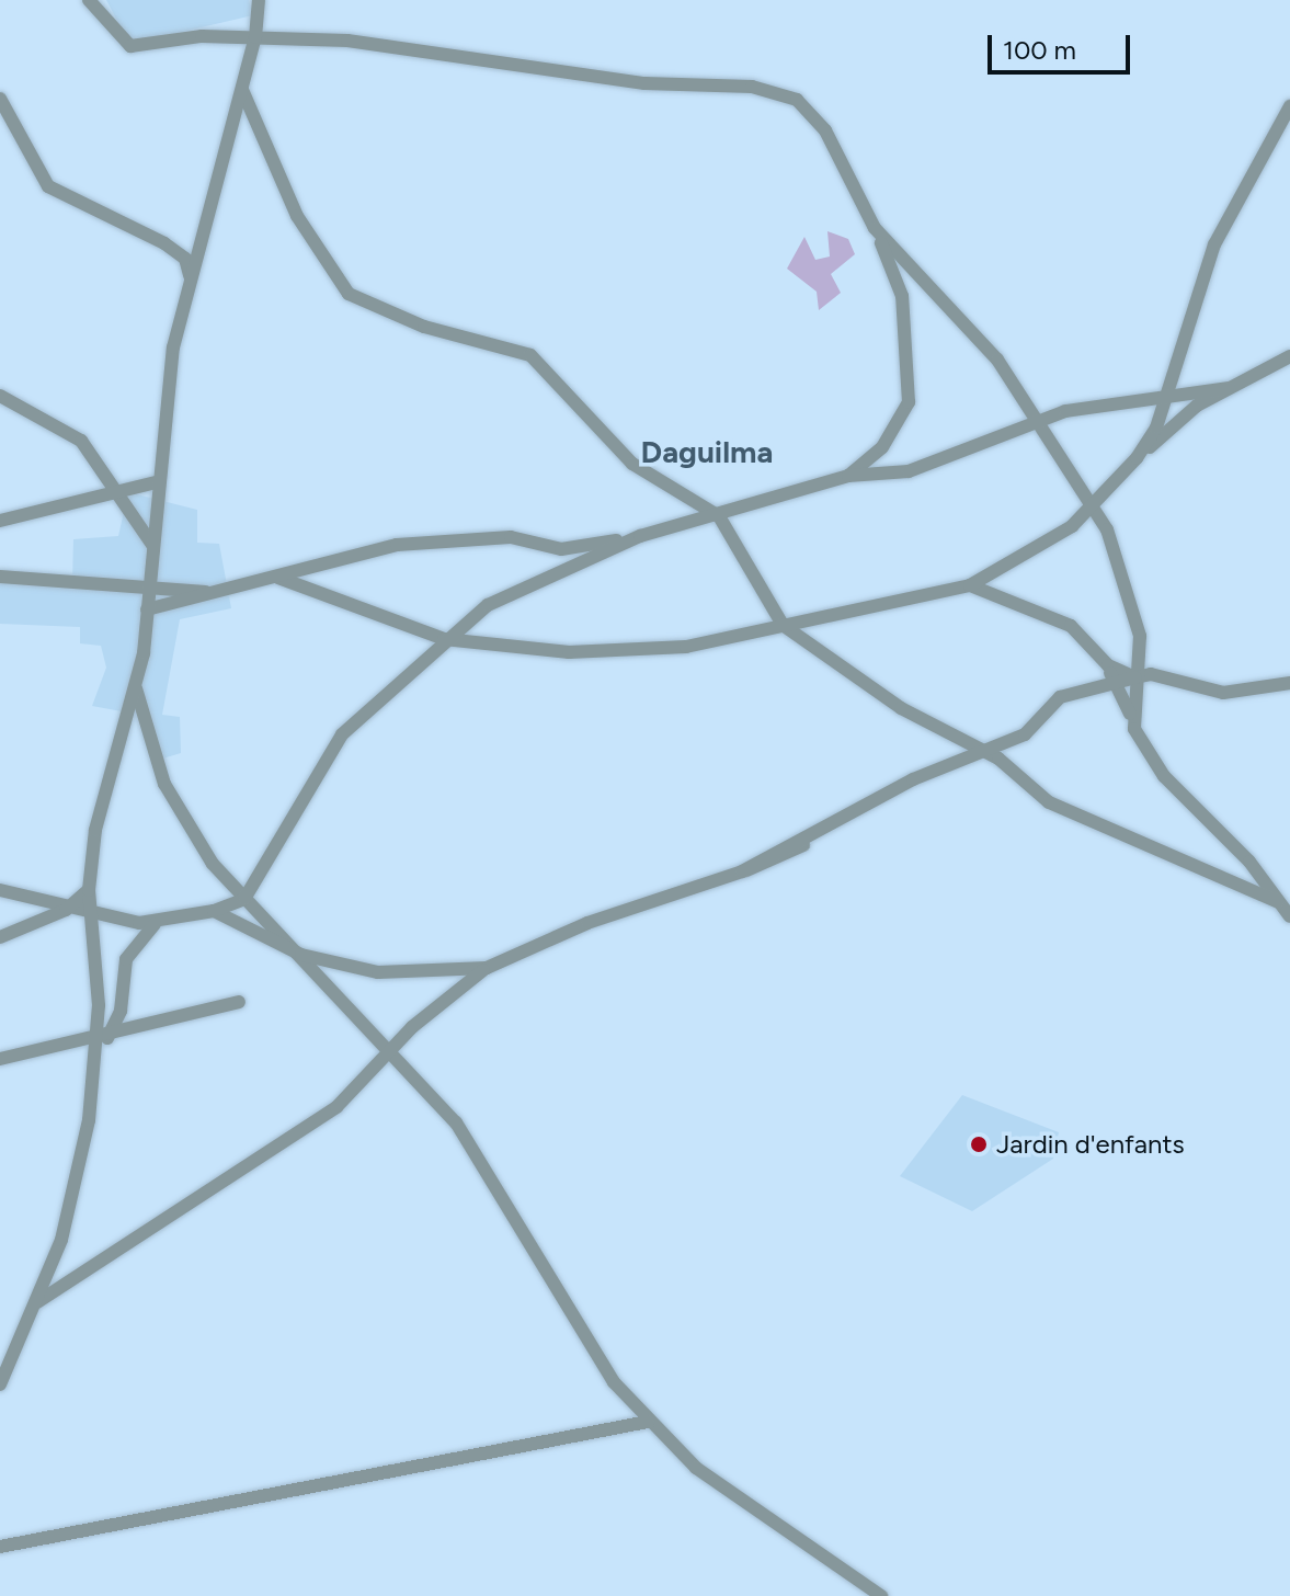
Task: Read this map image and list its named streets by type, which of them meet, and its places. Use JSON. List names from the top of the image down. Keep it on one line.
{"districts":["Daguilma"],"places":["Jardin d'enfants"],"scale_bar":"100 m"}
